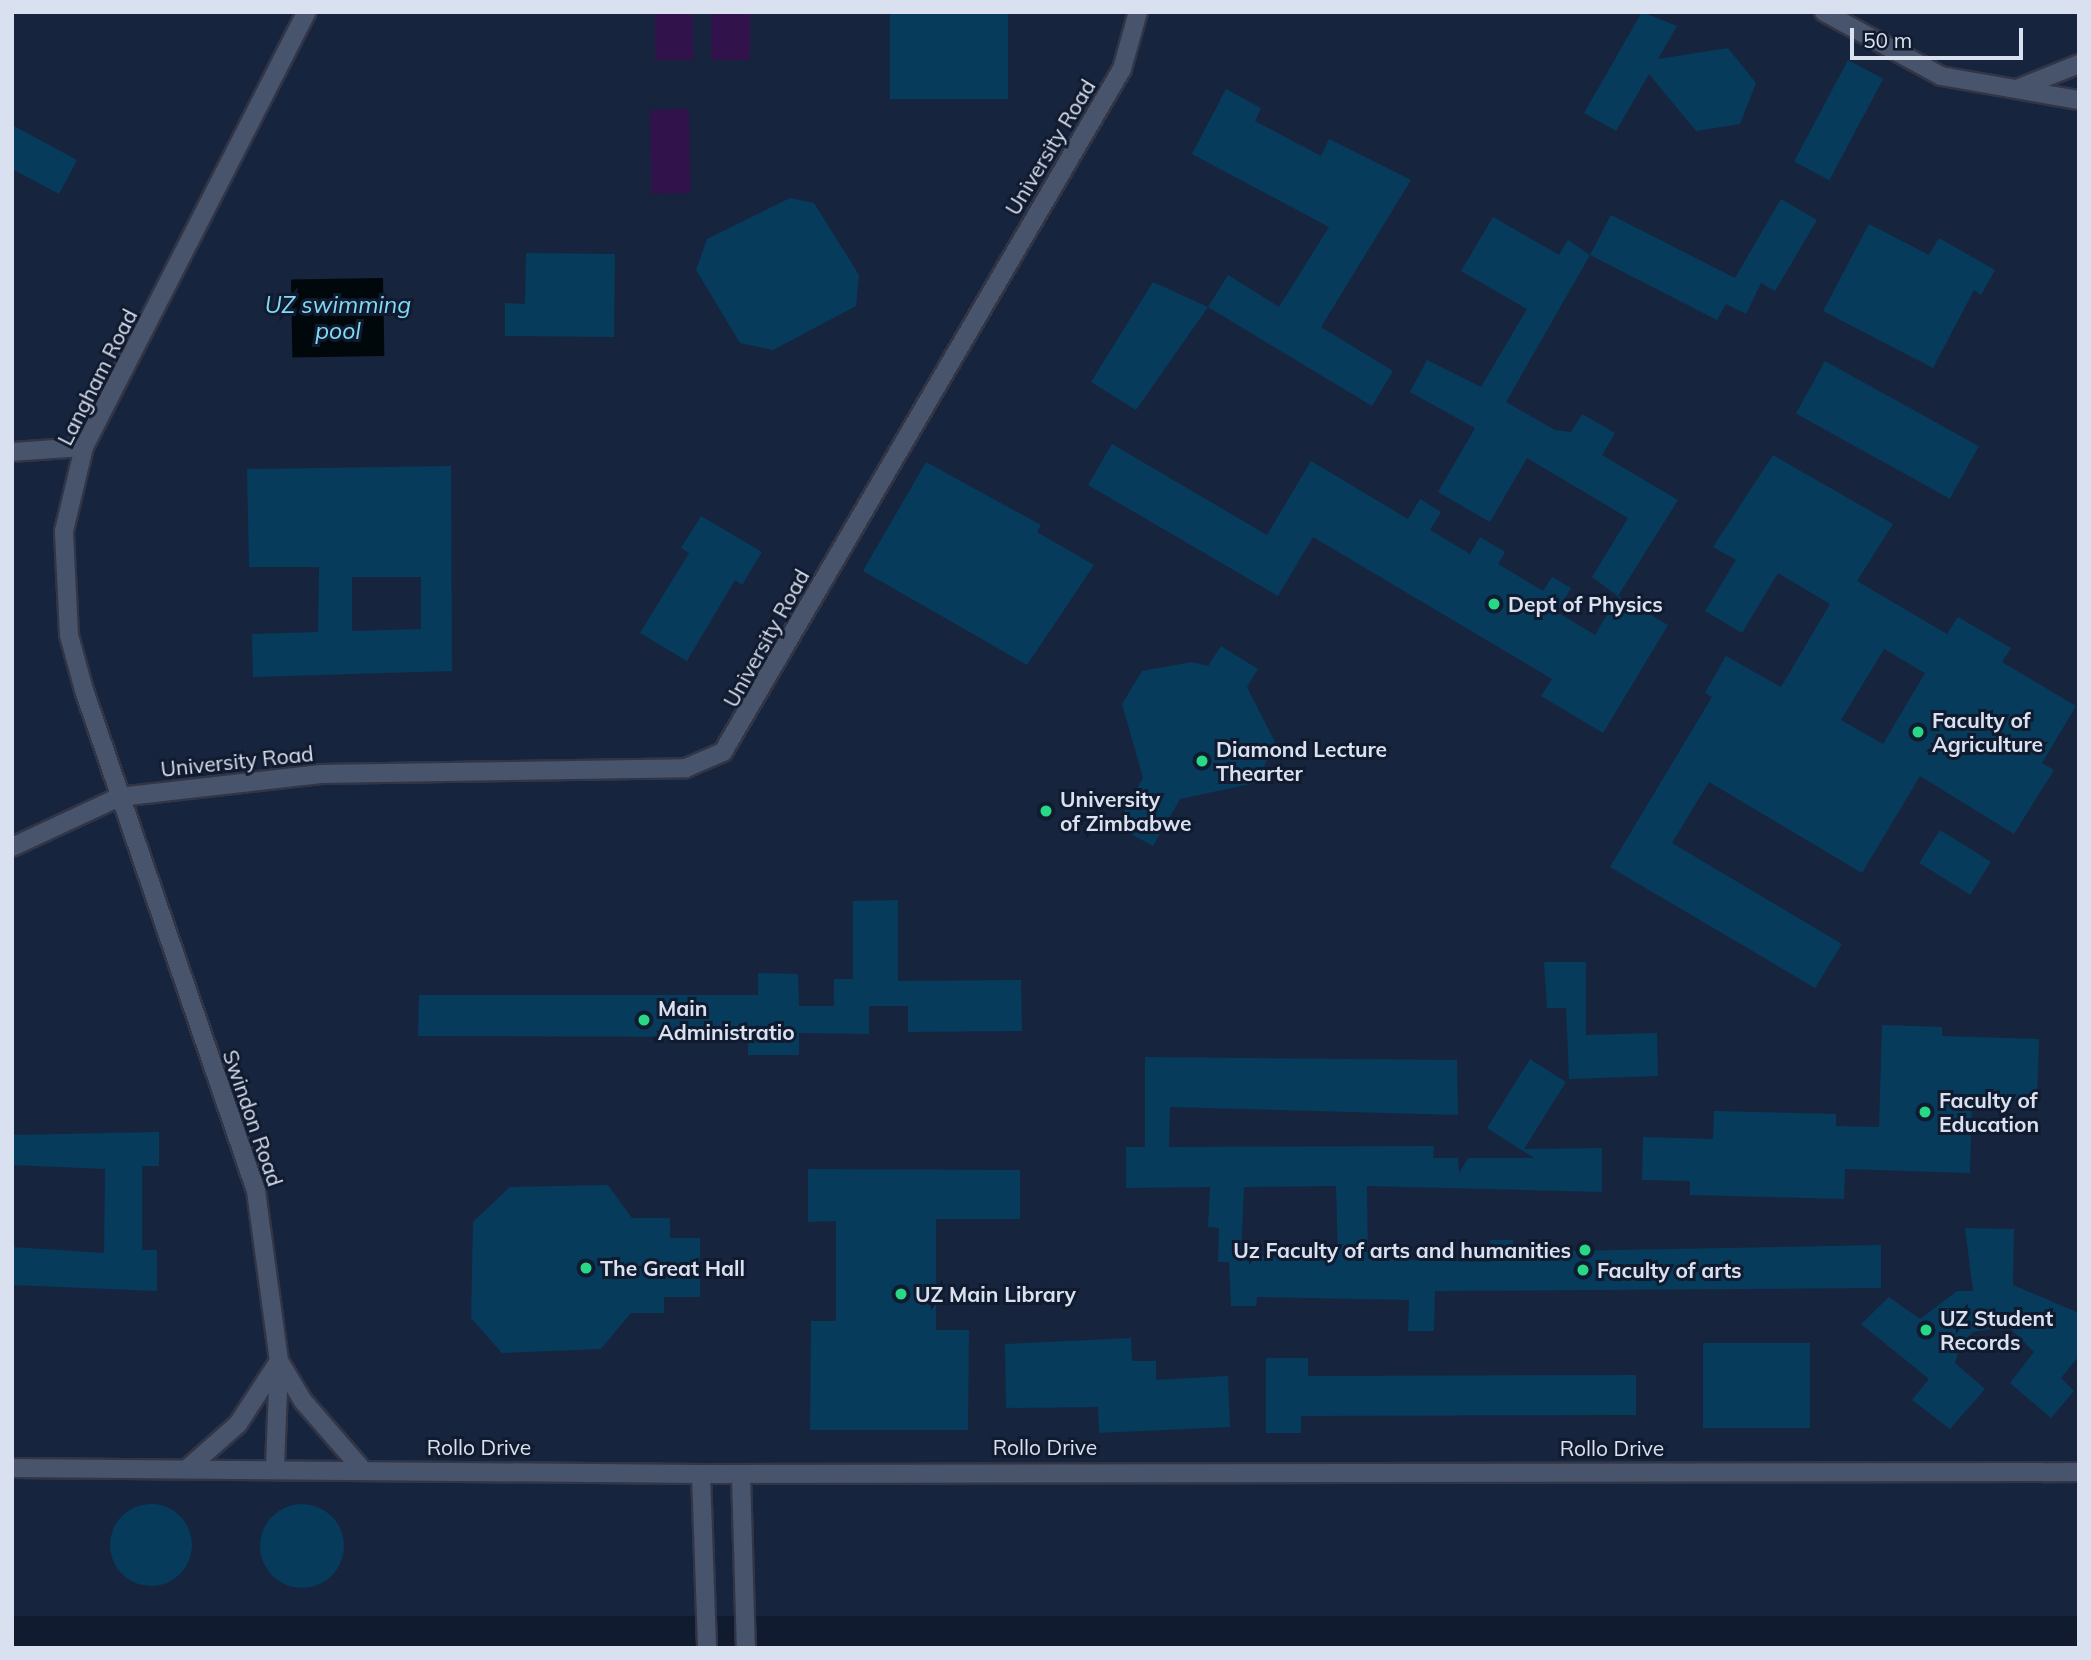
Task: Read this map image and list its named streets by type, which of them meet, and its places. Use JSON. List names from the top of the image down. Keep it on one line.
{"streets":{"street":["University Road","Langham Road","Swindon Road","Rollo Drive"]},"crossings":[["University Road","Langham Road"],["University Road","Swindon Road"],["Langham Road","Swindon Road"],["Swindon Road","Rollo Drive"]],"water":["UZ swimming pool"],"places":["Dept of Physics","Faculty of Agriculture","Diamond Lecture Thearter","University of Zimbabwe","Main Administratio","Faculty of Education","Uz Faculty of arts and humanities","The Great Hall","Faculty of arts","UZ Main Library","UZ Student Records"],"scale_bar":"50 m"}
